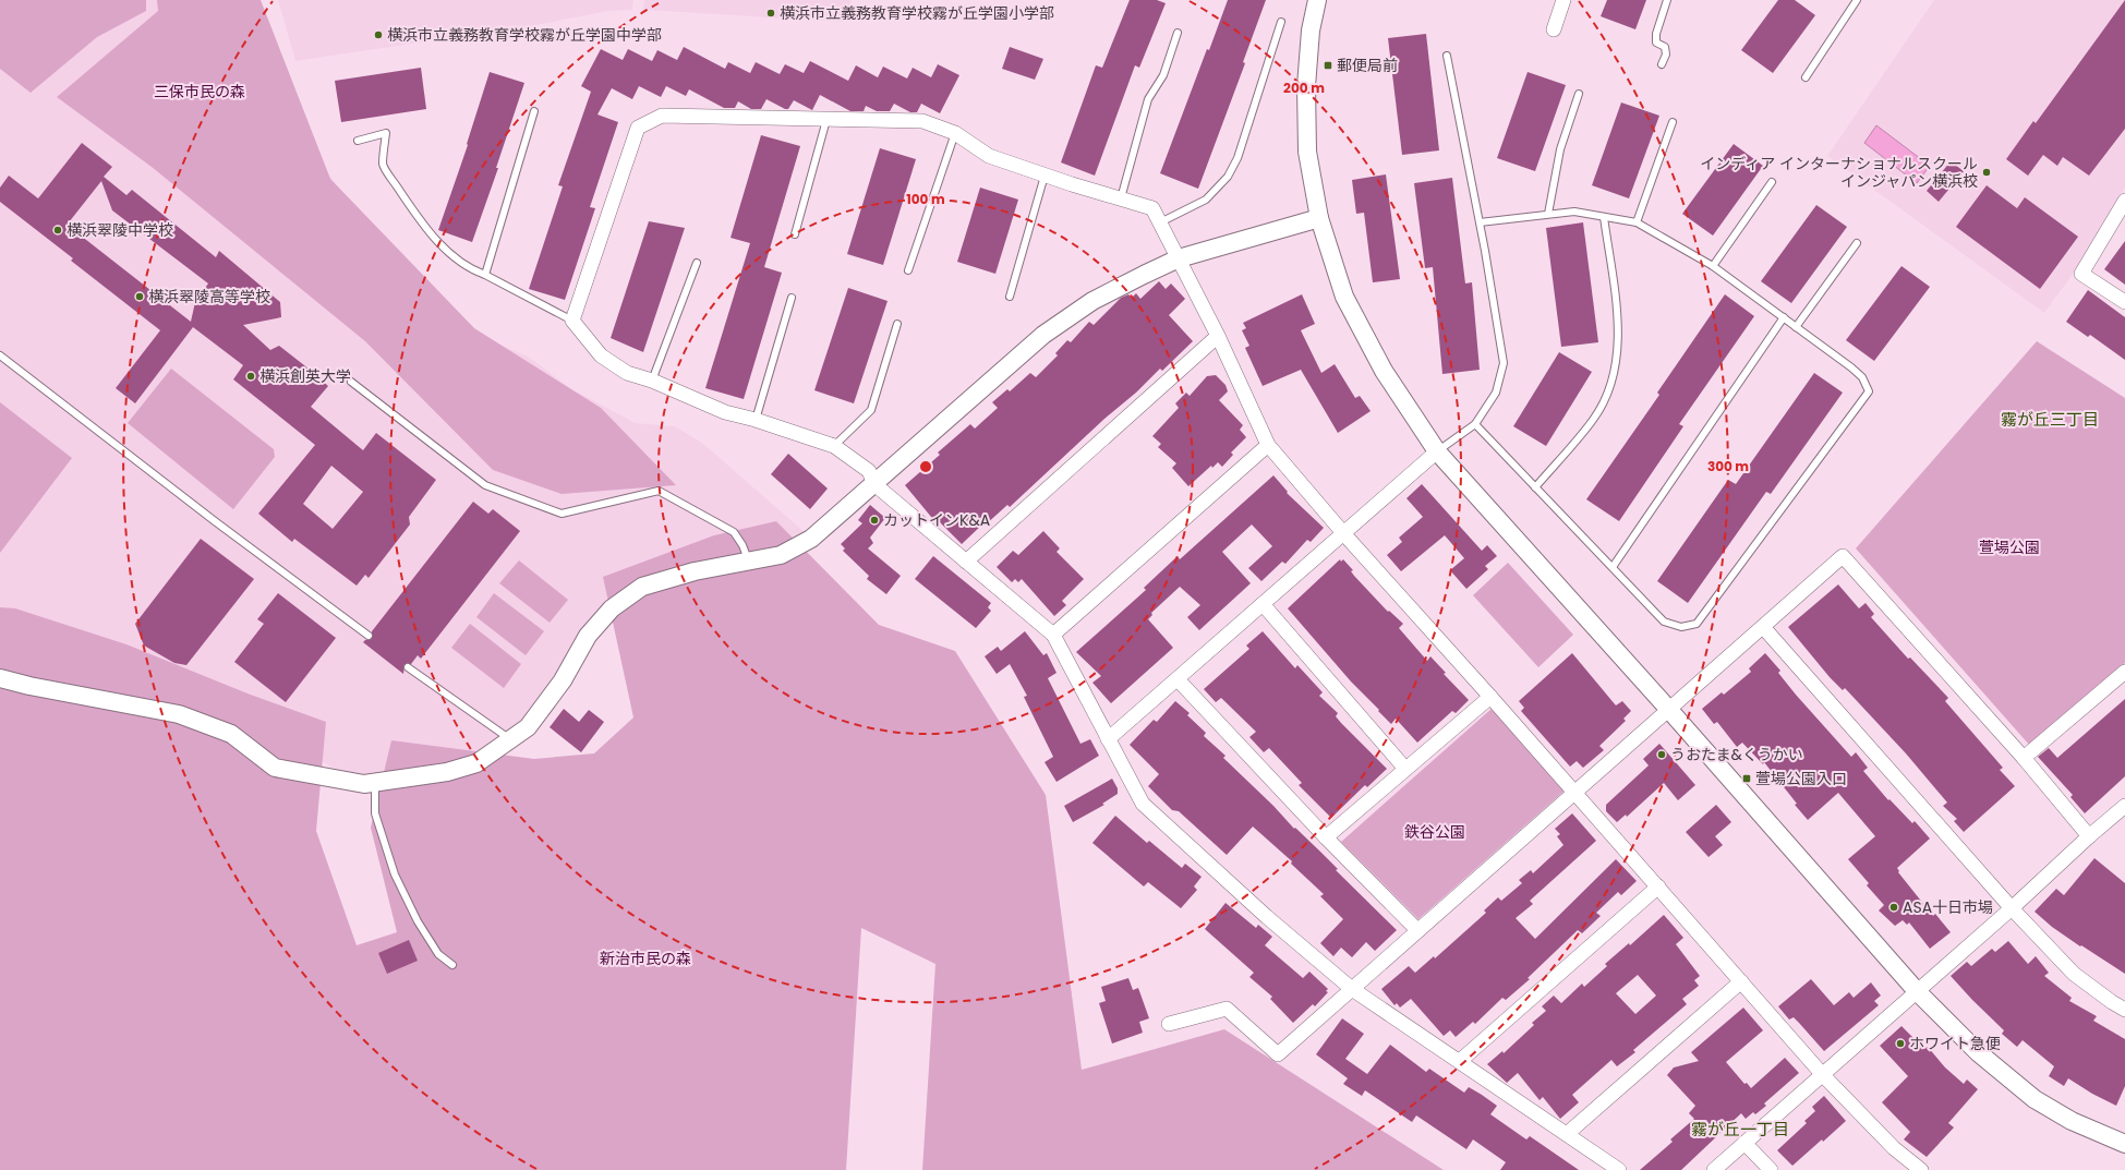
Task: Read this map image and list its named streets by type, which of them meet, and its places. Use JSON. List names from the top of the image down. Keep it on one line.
{"districts":["霧が丘三丁目","霧が丘一丁目"],"parks":["三保市民の森","萱場公園","鉄谷公園","新治市民の森"],"places":{"other":["横浜市立義務教育学校霧が丘学園小学部","横浜市立義務教育学校霧が丘学園中学部","インディア インターナショナルスクール インジャパン横浜校","横浜翠陵中学校","横浜翠陵高等学校","横浜創英大学","カットインK&A","うおたま&くうかい","ASA十日市場","ホワイト急便"],"transit":["郵便局前","萱場公園入口"]},"rings":["200 m","100 m","300 m"]}
